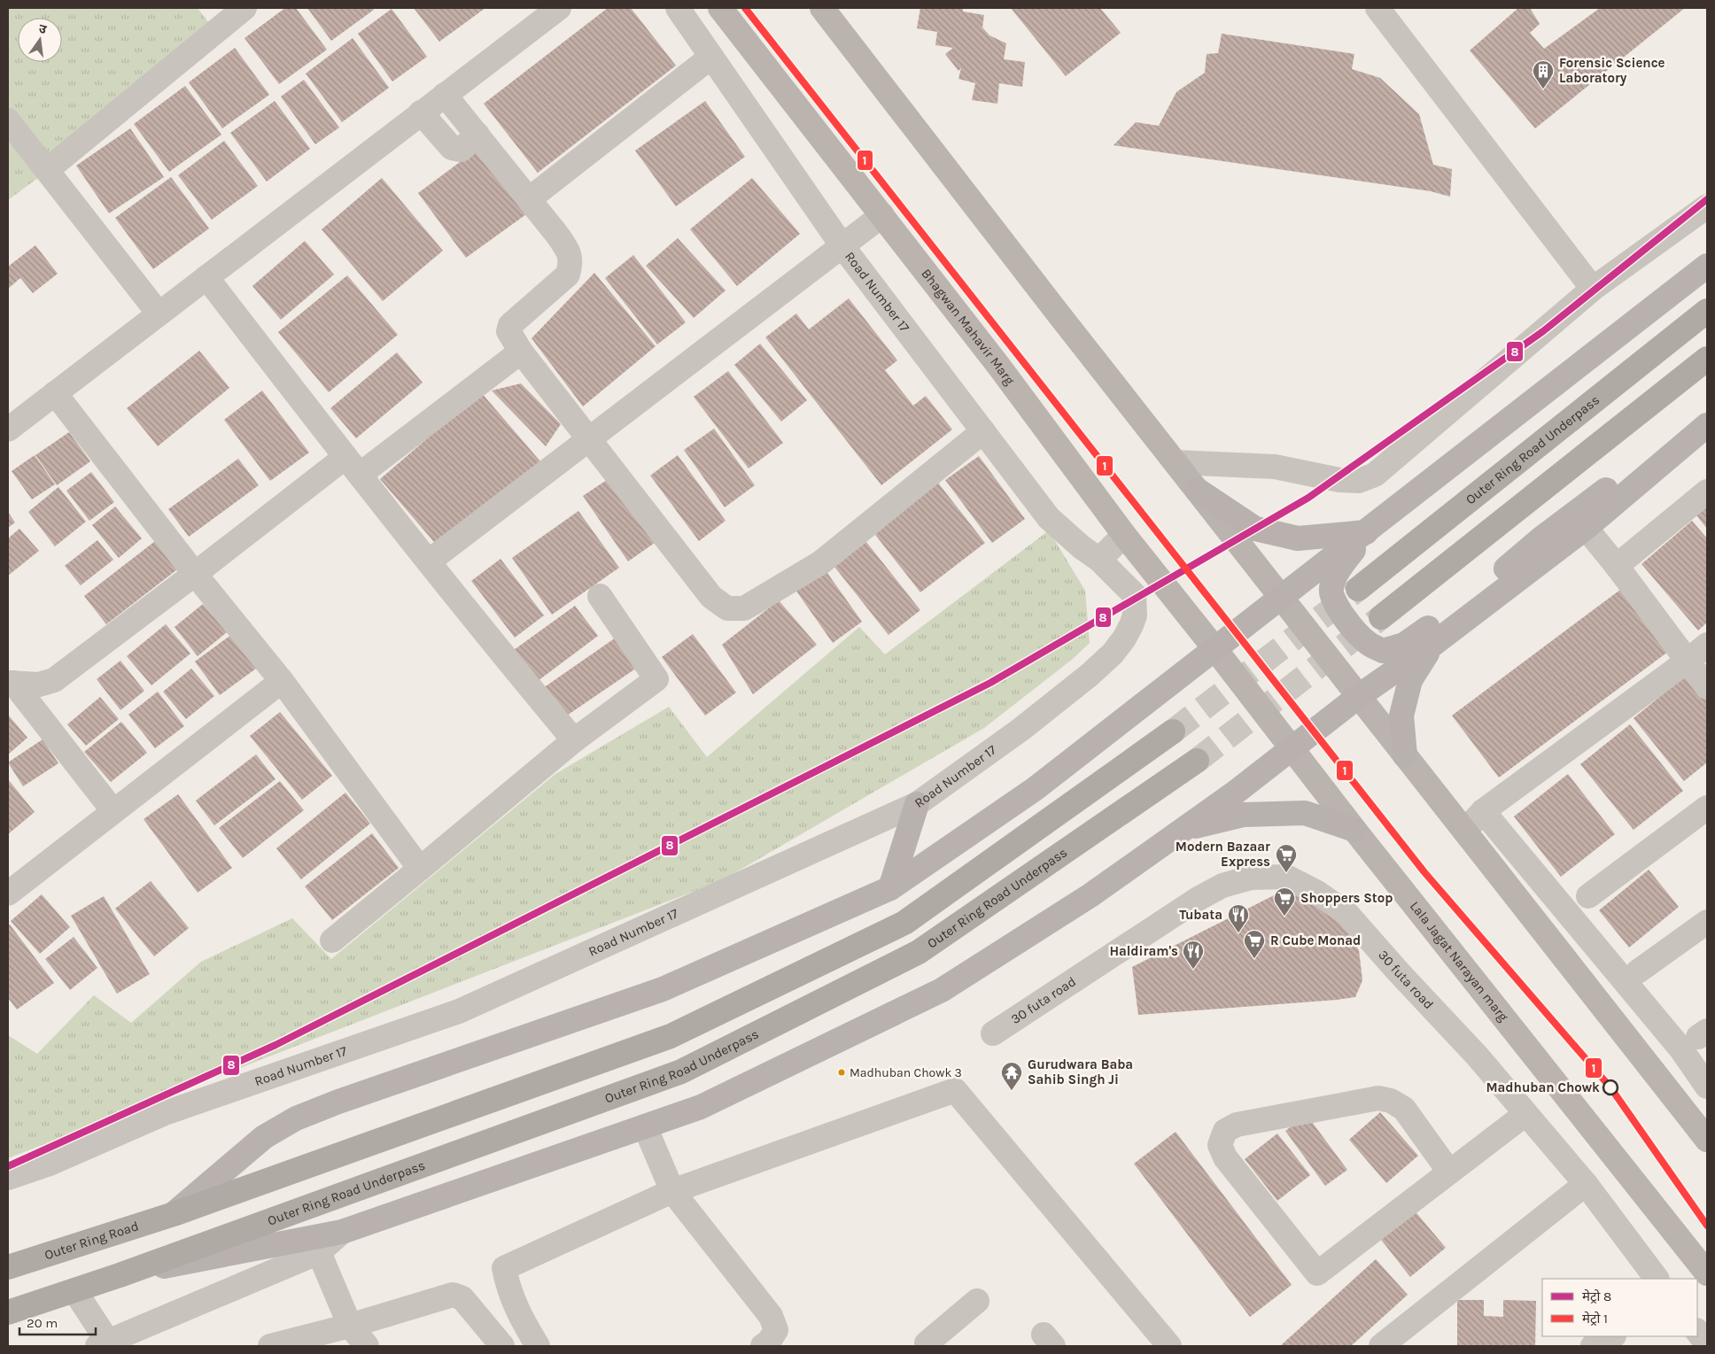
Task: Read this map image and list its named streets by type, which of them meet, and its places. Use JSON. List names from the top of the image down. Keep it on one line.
{"streets":{"highway":["Outer Ring Road Underpass","Outer Ring Road"],"main road":["Bhagwan Mahavir Marg","Lala Jagat Narayan marg"],"street":["Road Number 17","30 futa road"]},"crossings":[["Bhagwan Mahavir Marg","Lala Jagat Narayan marg"]],"places":{"building":["Forensic Science Laboratory"],"supermarket":["Modern Bazaar Express","Shoppers Stop","R Cube Monad"],"restaurant":["Tubata","Haldiram's"],"other":["Madhuban Chowk 3","Madhuban Chowk"],"temple":["Gurudwara Baba Sahib Singh Ji"]},"lines":["metro line 1","metro line 8"],"legend":["मेट्रो 8","मेट्रो 1"],"scale_bar":"20 m","north":"top"}
